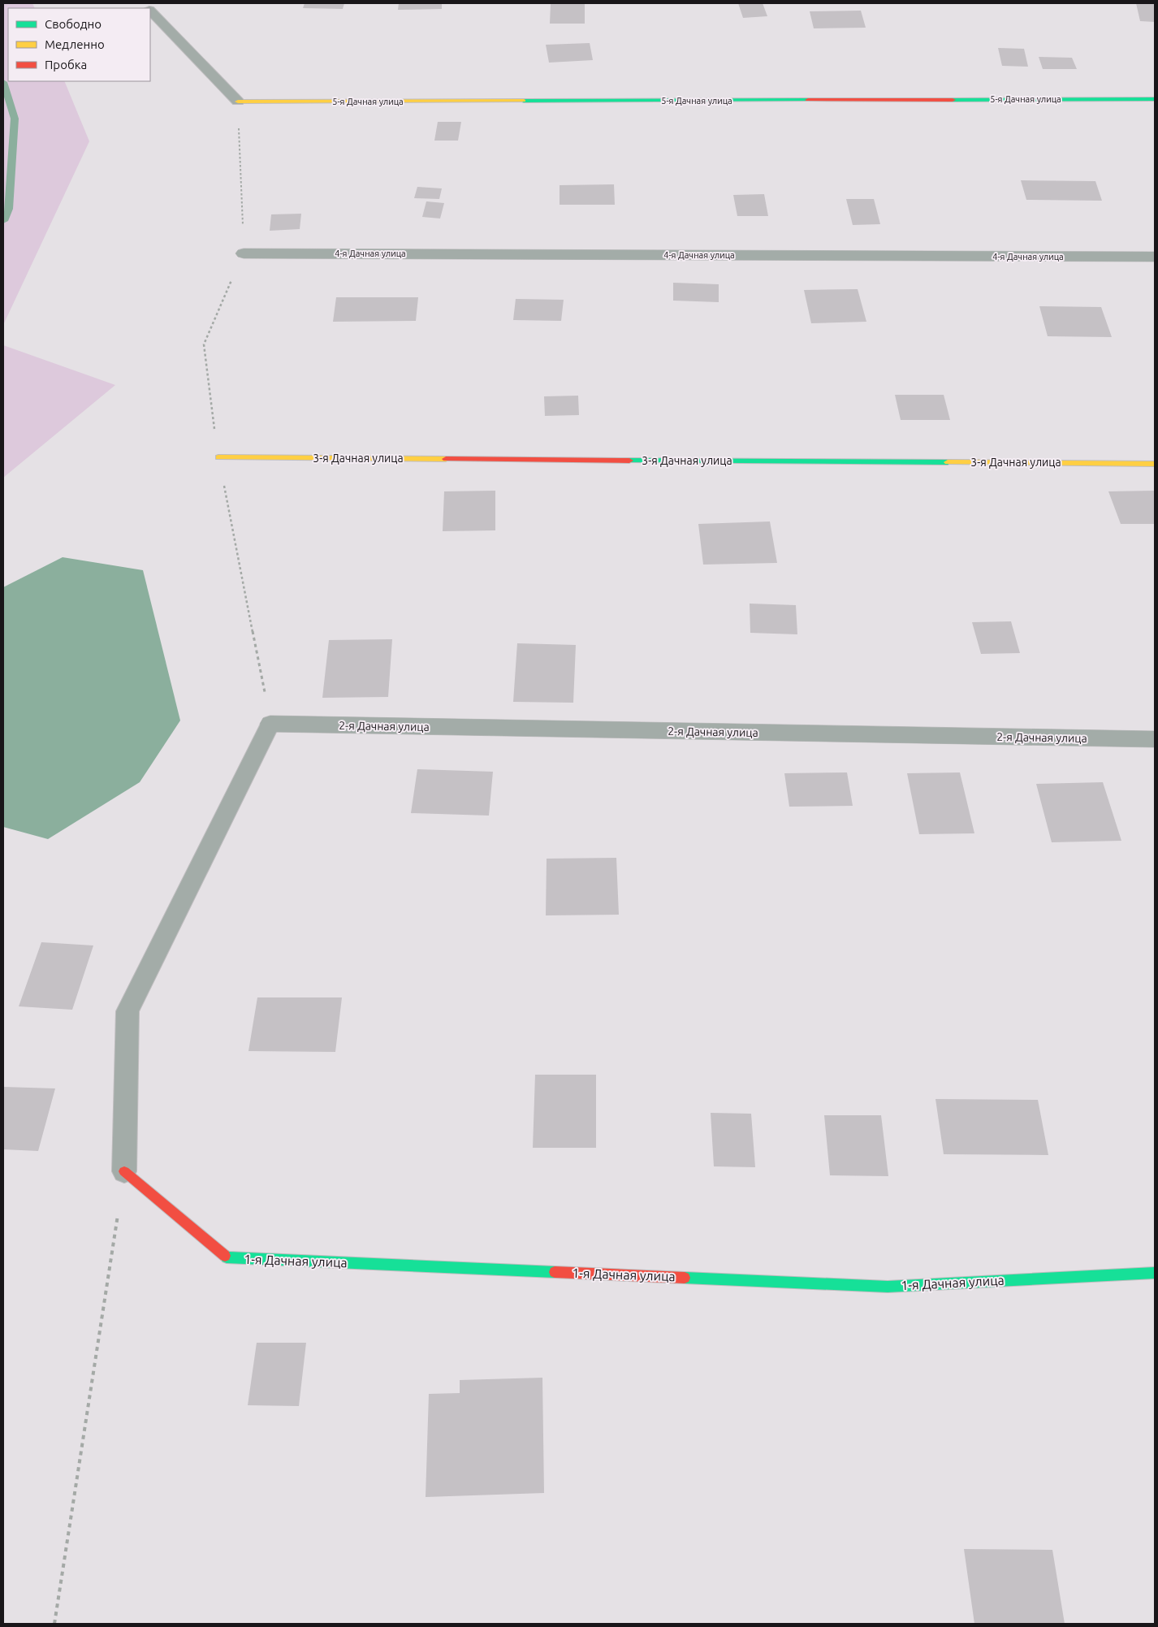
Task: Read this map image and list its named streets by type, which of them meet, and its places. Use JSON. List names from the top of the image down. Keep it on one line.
{"streets":{"street":["5-я Дачная улица","4-я Дачная улица","3-я Дачная улица","2-я Дачная улица","1-я Дачная улица"]},"legend":["Свободно","Медленно","Пробка"]}
